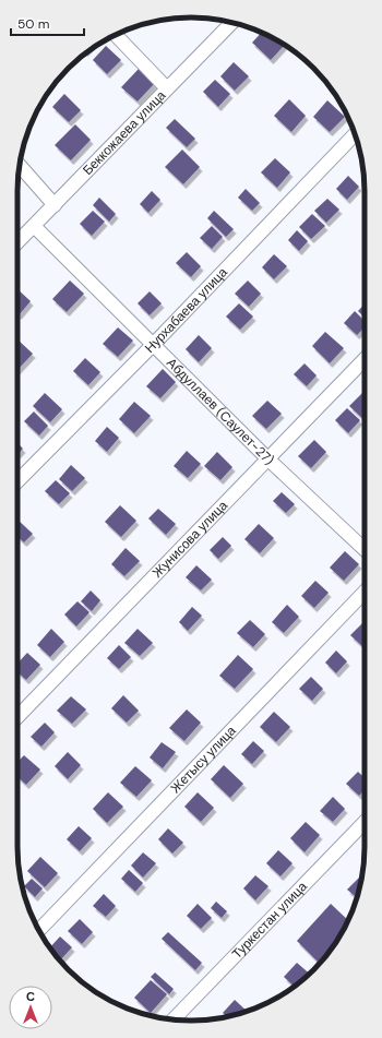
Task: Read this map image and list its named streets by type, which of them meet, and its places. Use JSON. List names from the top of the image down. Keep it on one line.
{"streets":{"street":["Беккожаева улица","Нурхабаева улица","Абдуллаев (Саулет-27)","Жунисова улица","Жетысу улица","Туркестан улица"]},"crossings":[["Беккожаева улица","Абдуллаев (Саулет-27)"],["Нурхабаева улица","Абдуллаев (Саулет-27)"],["Абдуллаев (Саулет-27)","Жунисова улица"]],"scale_bar":"50 m","north":"top"}
